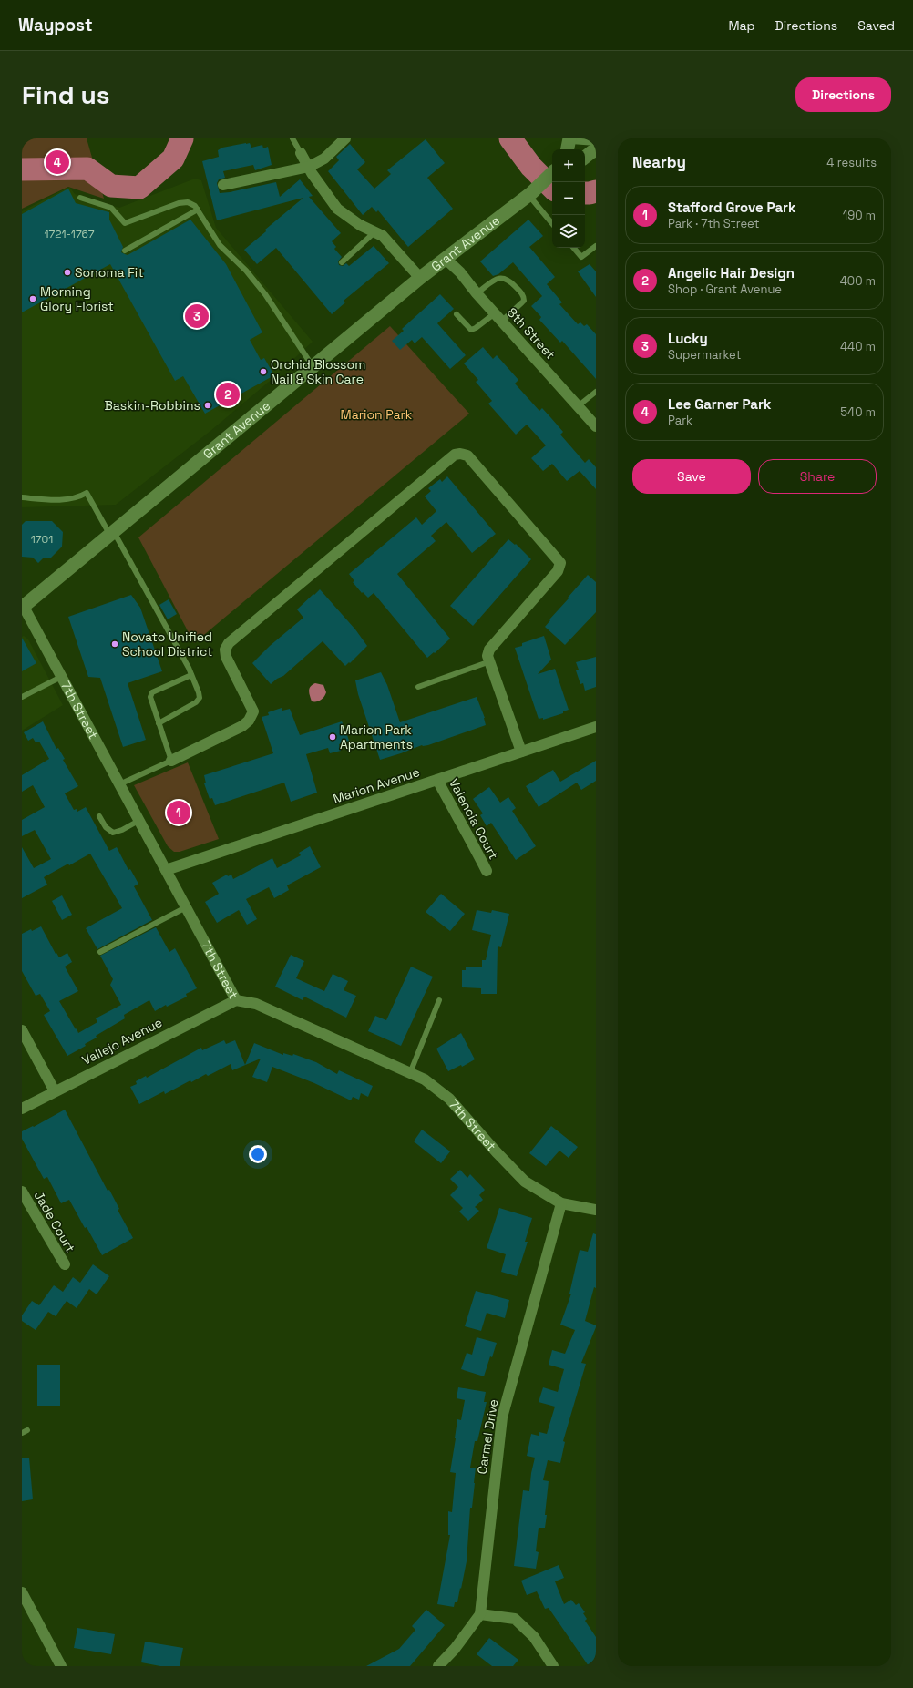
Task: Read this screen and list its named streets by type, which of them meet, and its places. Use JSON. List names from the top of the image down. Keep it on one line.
{"streets":{"street":["Grant Avenue","8th Street","7th Street","Marion Avenue","Valencia Court","Vallejo Avenue","Jade Court","Carmel Drive"]},"crossings":[["Grant Avenue","8th Street"],["Grant Avenue","7th Street"],["7th Street","Marion Avenue"],["7th Street","Vallejo Avenue"],["7th Street","Carmel Drive"],["Marion Avenue","Valencia Court"]],"parks":["Marion Park"],"places":["Sonoma Fit","Morning Glory Florist","Orchid Blossom Nail & Skin Care","Baskin-Robbins","Novato Unified School District","Marion Park Apartments"],"house_numbers":["1721-1767","1701"],"page":{"header":"Waypost","nav":["Map","Directions","Saved"],"buttons":["Directions",["Save","Share"]],"title":"Find us","heading":["Nearby","4 results"],"pins":["4","3","2","1"],"map_buttons":["+","−"],"list":[{"mark":"1","name":"Stafford Grove Park","note":"Park · 7th Street","value":"190 m"},{"mark":"2","name":"Angelic Hair Design","note":"Shop · Grant Avenue","value":"400 m"},{"mark":"3","name":"Lucky","note":"Supermarket","value":"440 m"},{"mark":"4","name":"Lee Garner Park","note":"Park","value":"540 m"}]}}
